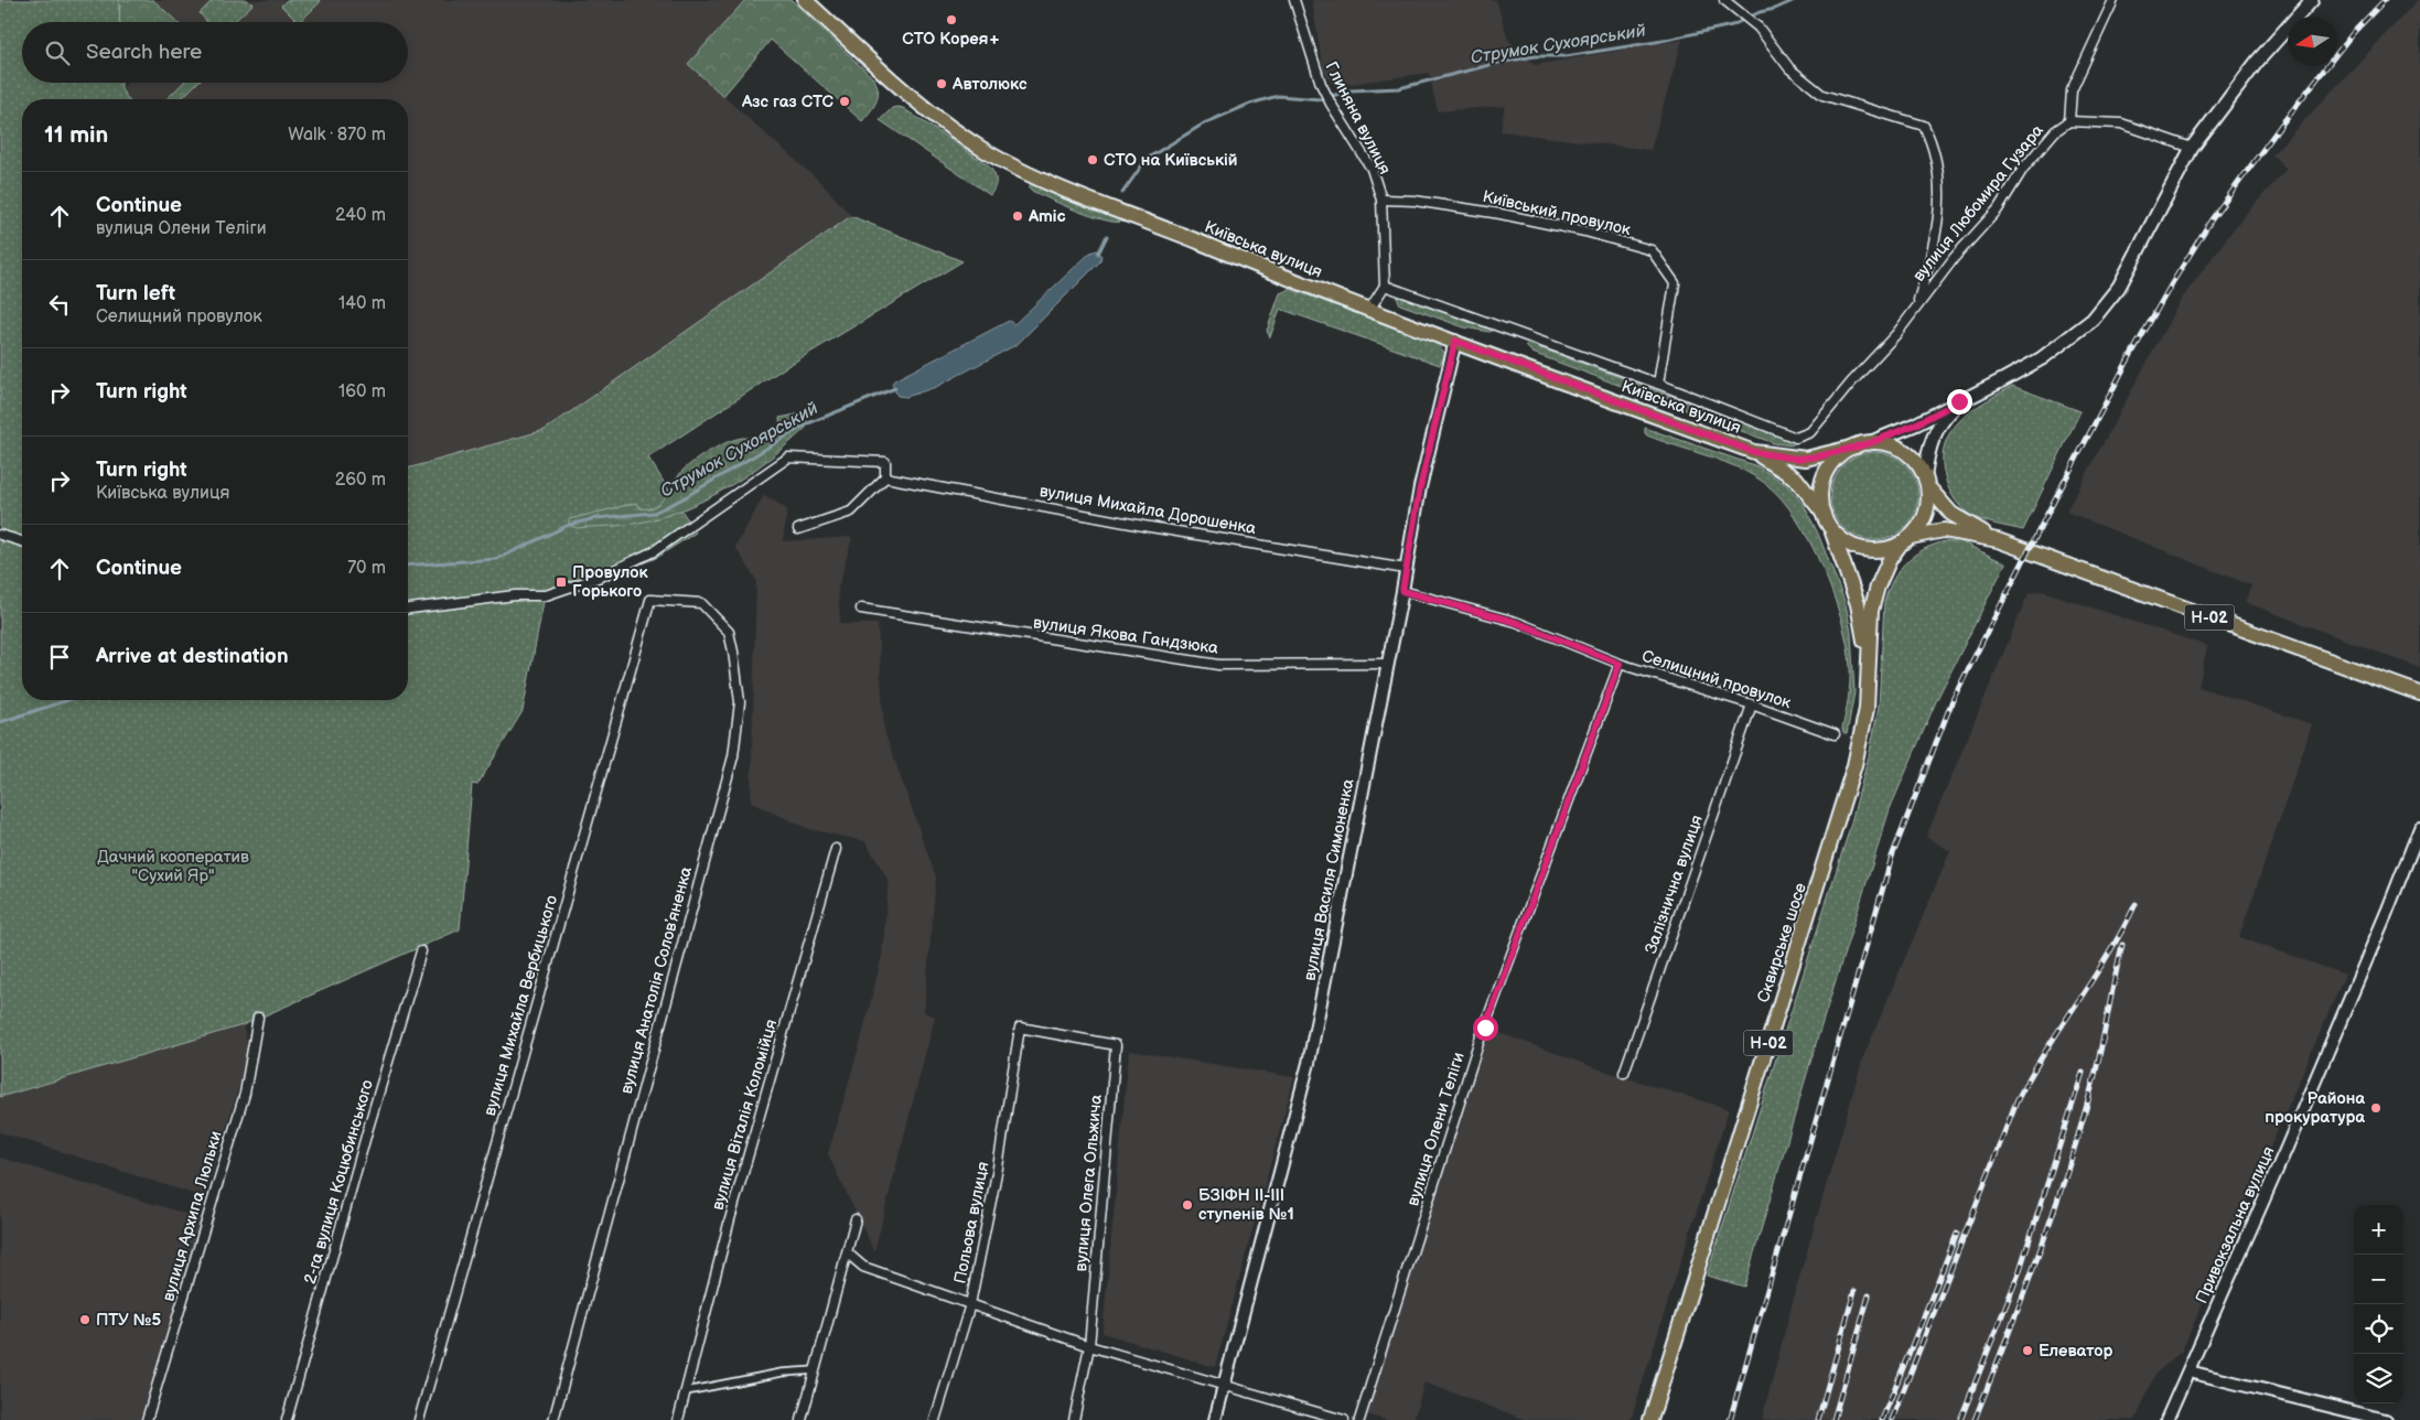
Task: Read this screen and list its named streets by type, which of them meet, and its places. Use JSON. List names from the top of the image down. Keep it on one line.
{"streets":{"main road":["Київська вулиця","Н-02","Сквирське шосе"],"street":["Глиняна вулиця","вулиця Любомира Гузара","Київський провулок","вулиця Михайла Дорошенка","вулиця Якова Гандзюка","Селищний провулок","вулиця Василя Симоненка","Залізнична вулиця","вулиця Анатолія Соловʼяненка","вулиця Михайла Вербицького","вулиця Віталія Коломійця","вулиця Олени Теліги","2-га вулиця Коцюбинського","вулиця Олега Ольжича","вулиця Архипа Люльки","Польова вулиця","Привокзальна вулиця"]},"crossings":[["Глиняна вулиця","Київський провулок"],["Глиняна вулиця","Київська вулиця"],["вулиця Любомира Гузара","Київська вулиця"],["Київський провулок","Київська вулиця"],["Київська вулиця","Н-02"],["Київська вулиця","вулиця Василя Симоненка"],["Київська вулиця","Сквирське шосе"],["вулиця Михайла Дорошенка","вулиця Василя Симоненка"],["Н-02","Сквирське шосе"],["вулиця Якова Гандзюка","вулиця Василя Симоненка"],["Селищний провулок","вулиця Василя Симоненка"],["Селищний провулок","Залізнична вулиця"],["Селищний провулок","вулиця Олени Теліги"],["вулиця Анатолія Соловʼяненка","вулиця Михайла Вербицького"],["вулиця Олега Ольжича","Польова вулиця"]],"water":["Струмок Сухоярський"],"parks":["Дачний кооператив \"Сухий Яр\""],"places":{"other":["СТО Корея+","Автолюкс","Азс газ СТС","СТО на Київській","Amic","Района прокуратура","БЗІФН ІІ-ІІІ ступенів №1","ПТУ №5","Елеватор"],"transit":["Провулок Горького"]},"north":"left","page":{"search":"Search here","heading":["11 min","Walk · 870 m"],"list":[["Continue","вулиця Олени Теліги","240 m"],["Turn left","Селищний провулок","140 m"],["Turn right","160 m"],["Turn right","Київська вулиця","260 m"],["Continue","70 m"],"Arrive at destination"],"map_buttons":["+","−"]}}
